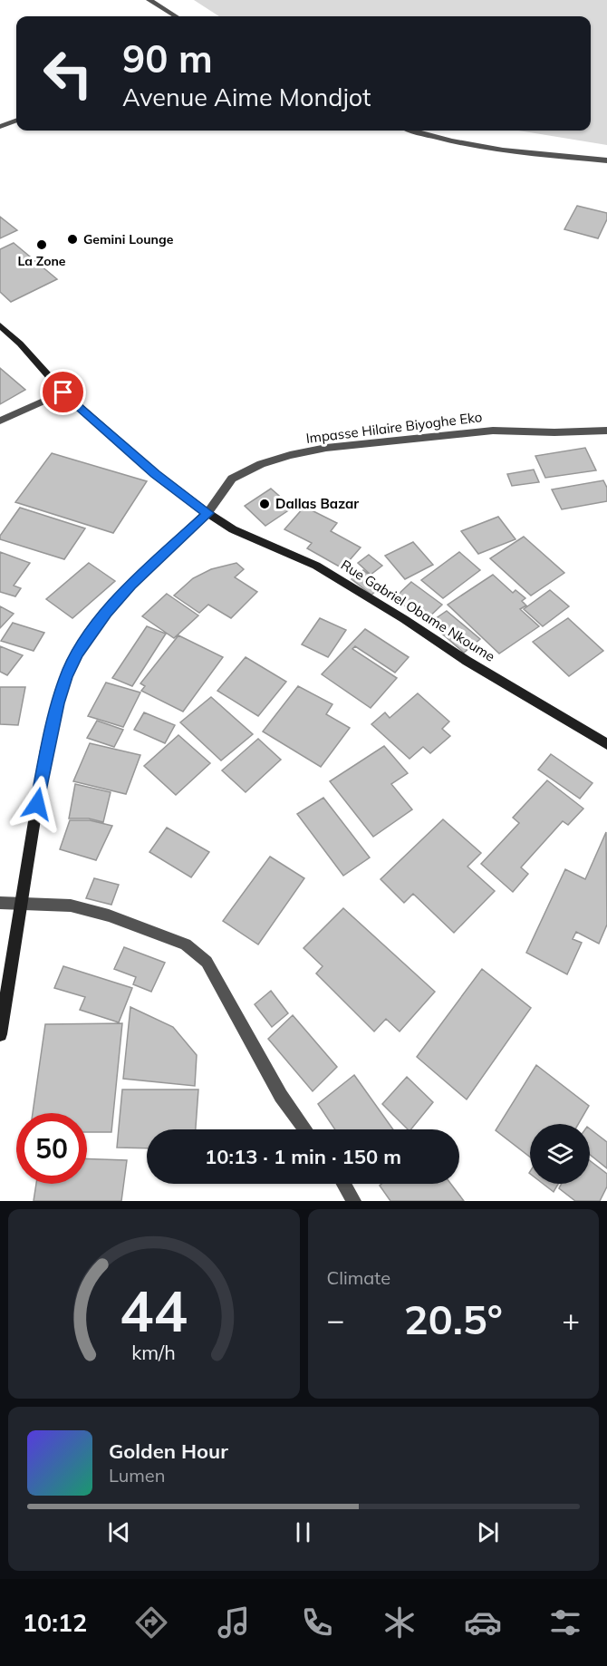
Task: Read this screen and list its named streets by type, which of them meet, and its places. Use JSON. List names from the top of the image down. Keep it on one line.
{"streets":{"main road":["Rue Gabriel Obame Nkoume"],"street":["Impasse Hilaire Biyoghe Eko"]},"crossings":[["Impasse Hilaire Biyoghe Eko","Rue Gabriel Obame Nkoume"]],"places":["Gemini Lounge","La Zone","Dallas Bazar"],"page":{"turn":["90 m","Avenue Aime Mondjot"],"limit":"50","trip":"10:13 · 1 min · 150 m","tile":"Climate","heat":["−","20.5°","+"],"song":["Golden Hour","Lumen"],"tabs":"10:12","gauge":["44","km/h"]}}
